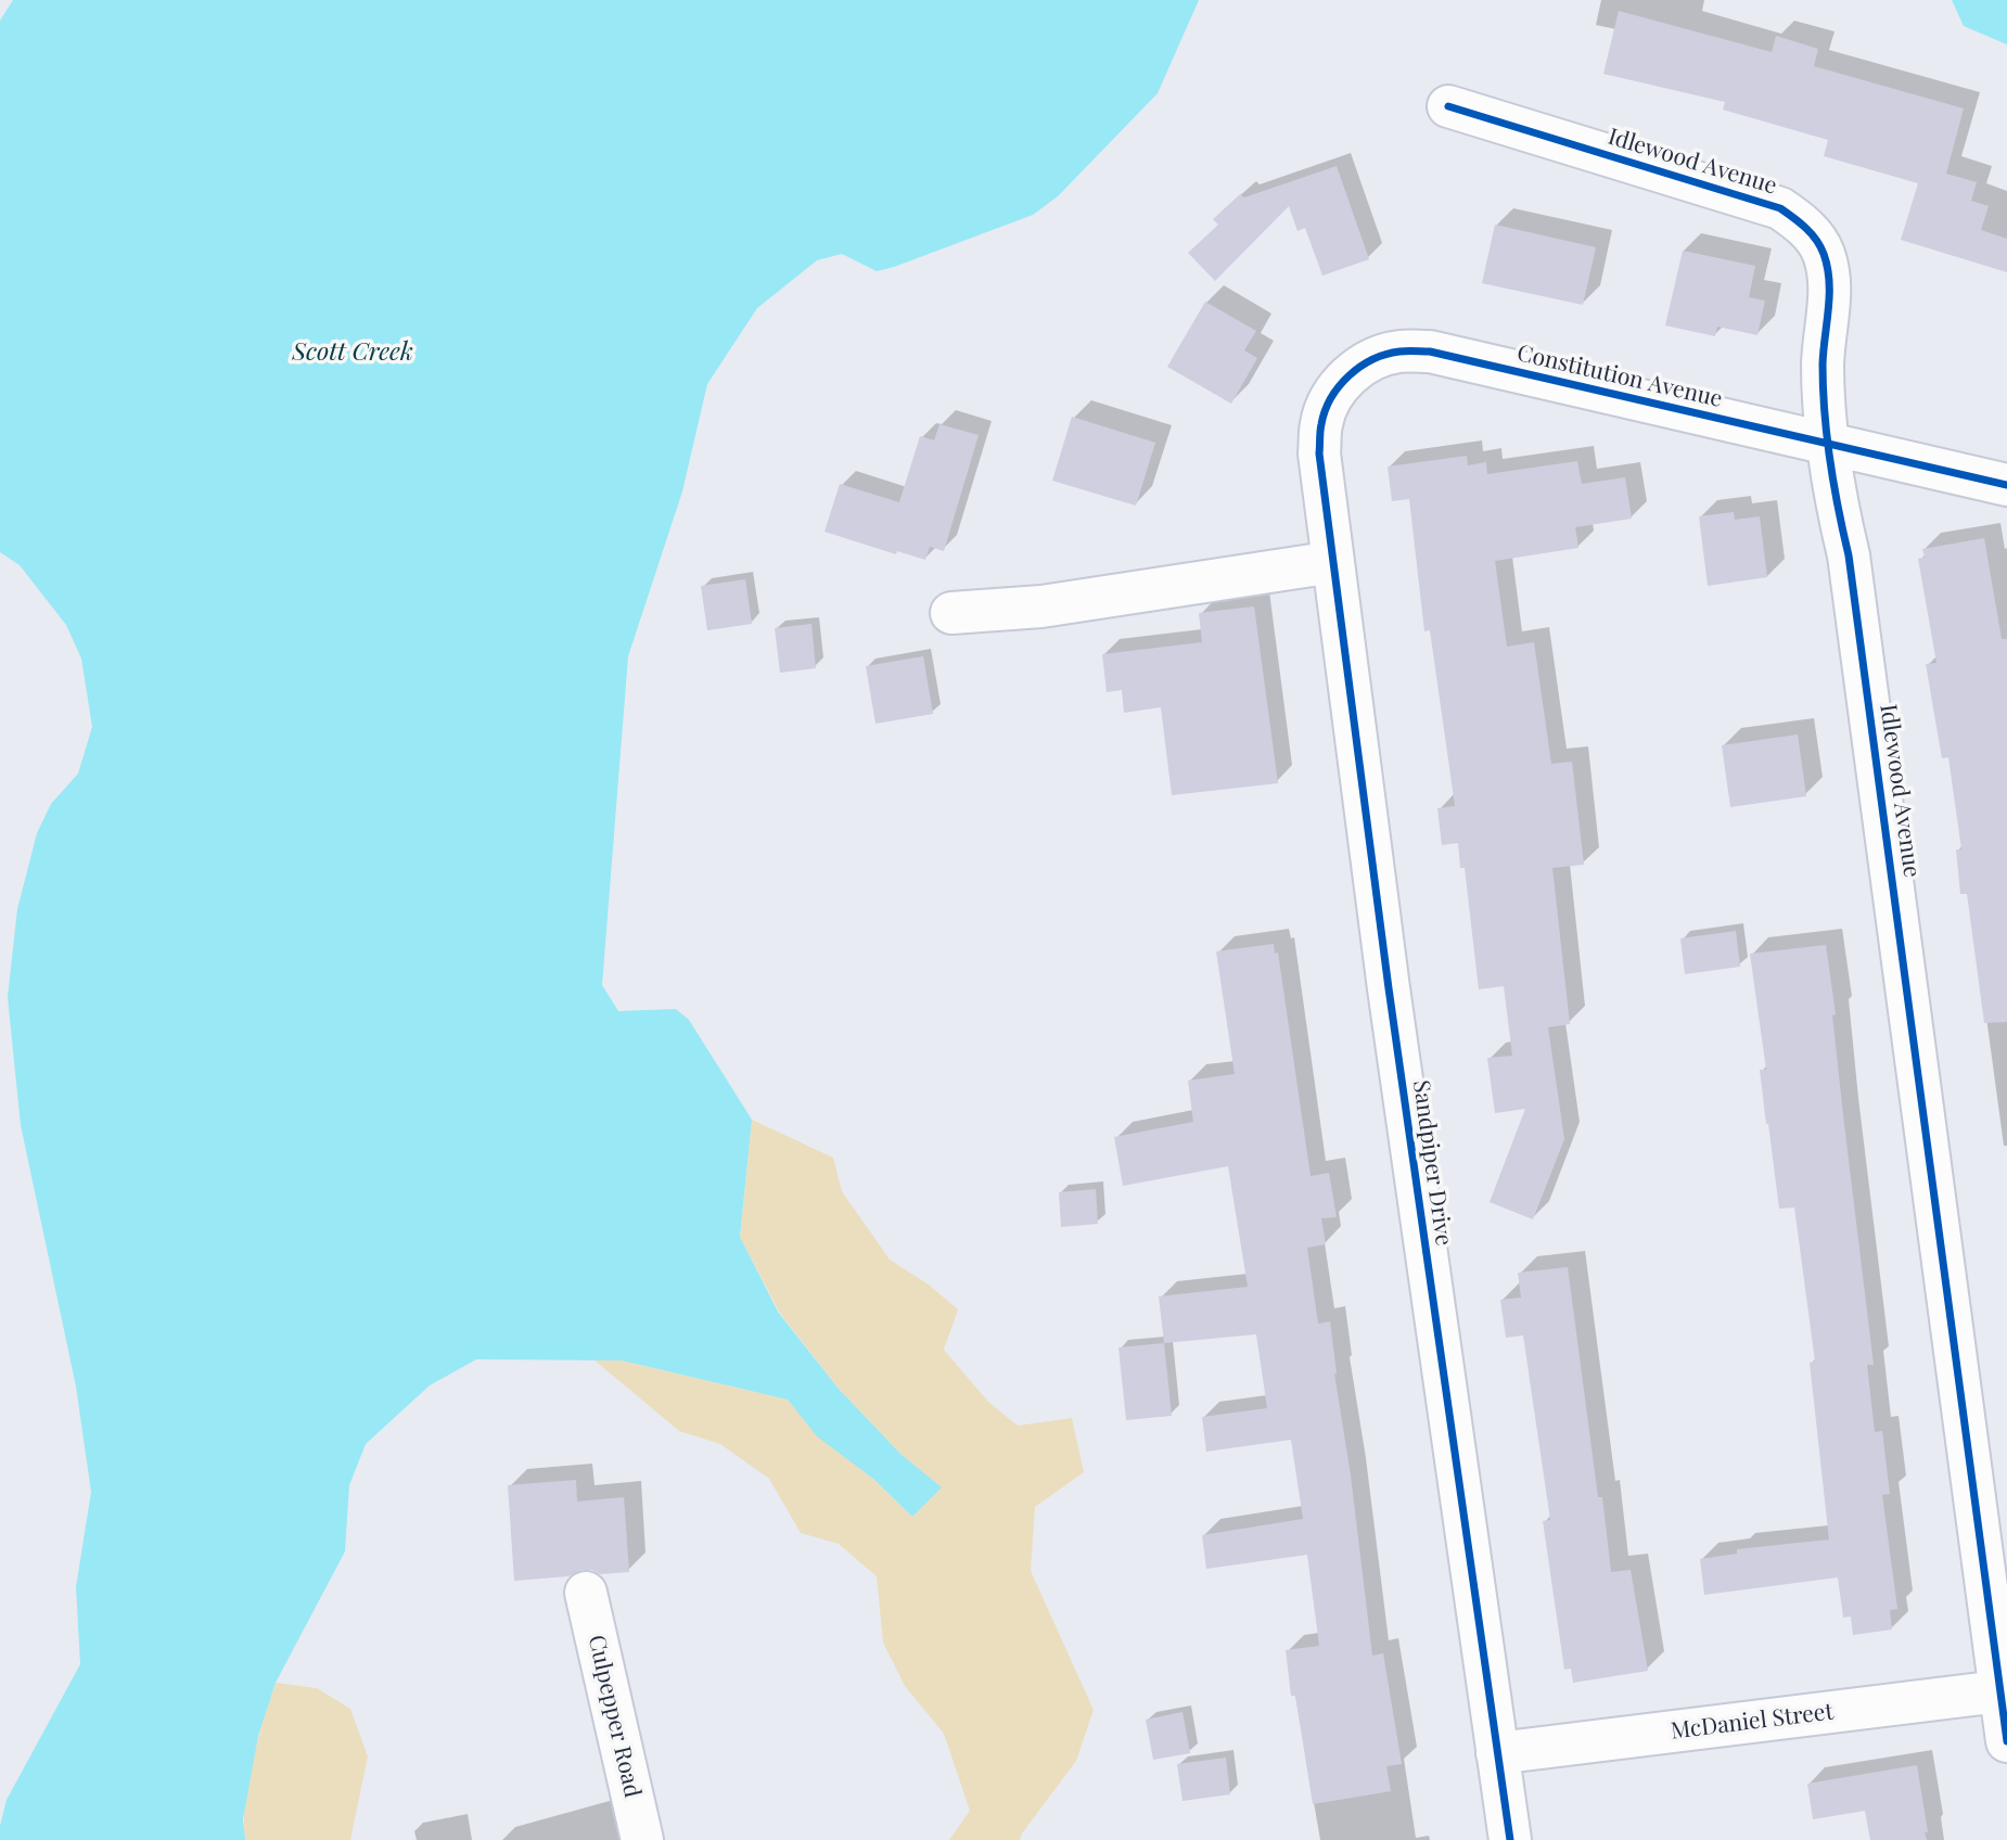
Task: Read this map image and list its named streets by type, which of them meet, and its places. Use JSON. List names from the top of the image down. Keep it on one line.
{"streets":{"street":["Idlewood Avenue","Constitution Avenue","Sandpiper Drive","Culpepper Road","McDaniel Street"]},"crossings":[["Idlewood Avenue","Constitution Avenue"],["Idlewood Avenue","McDaniel Street"],["Constitution Avenue","Sandpiper Drive"],["Sandpiper Drive","McDaniel Street"]],"water":["Scott Creek"]}
